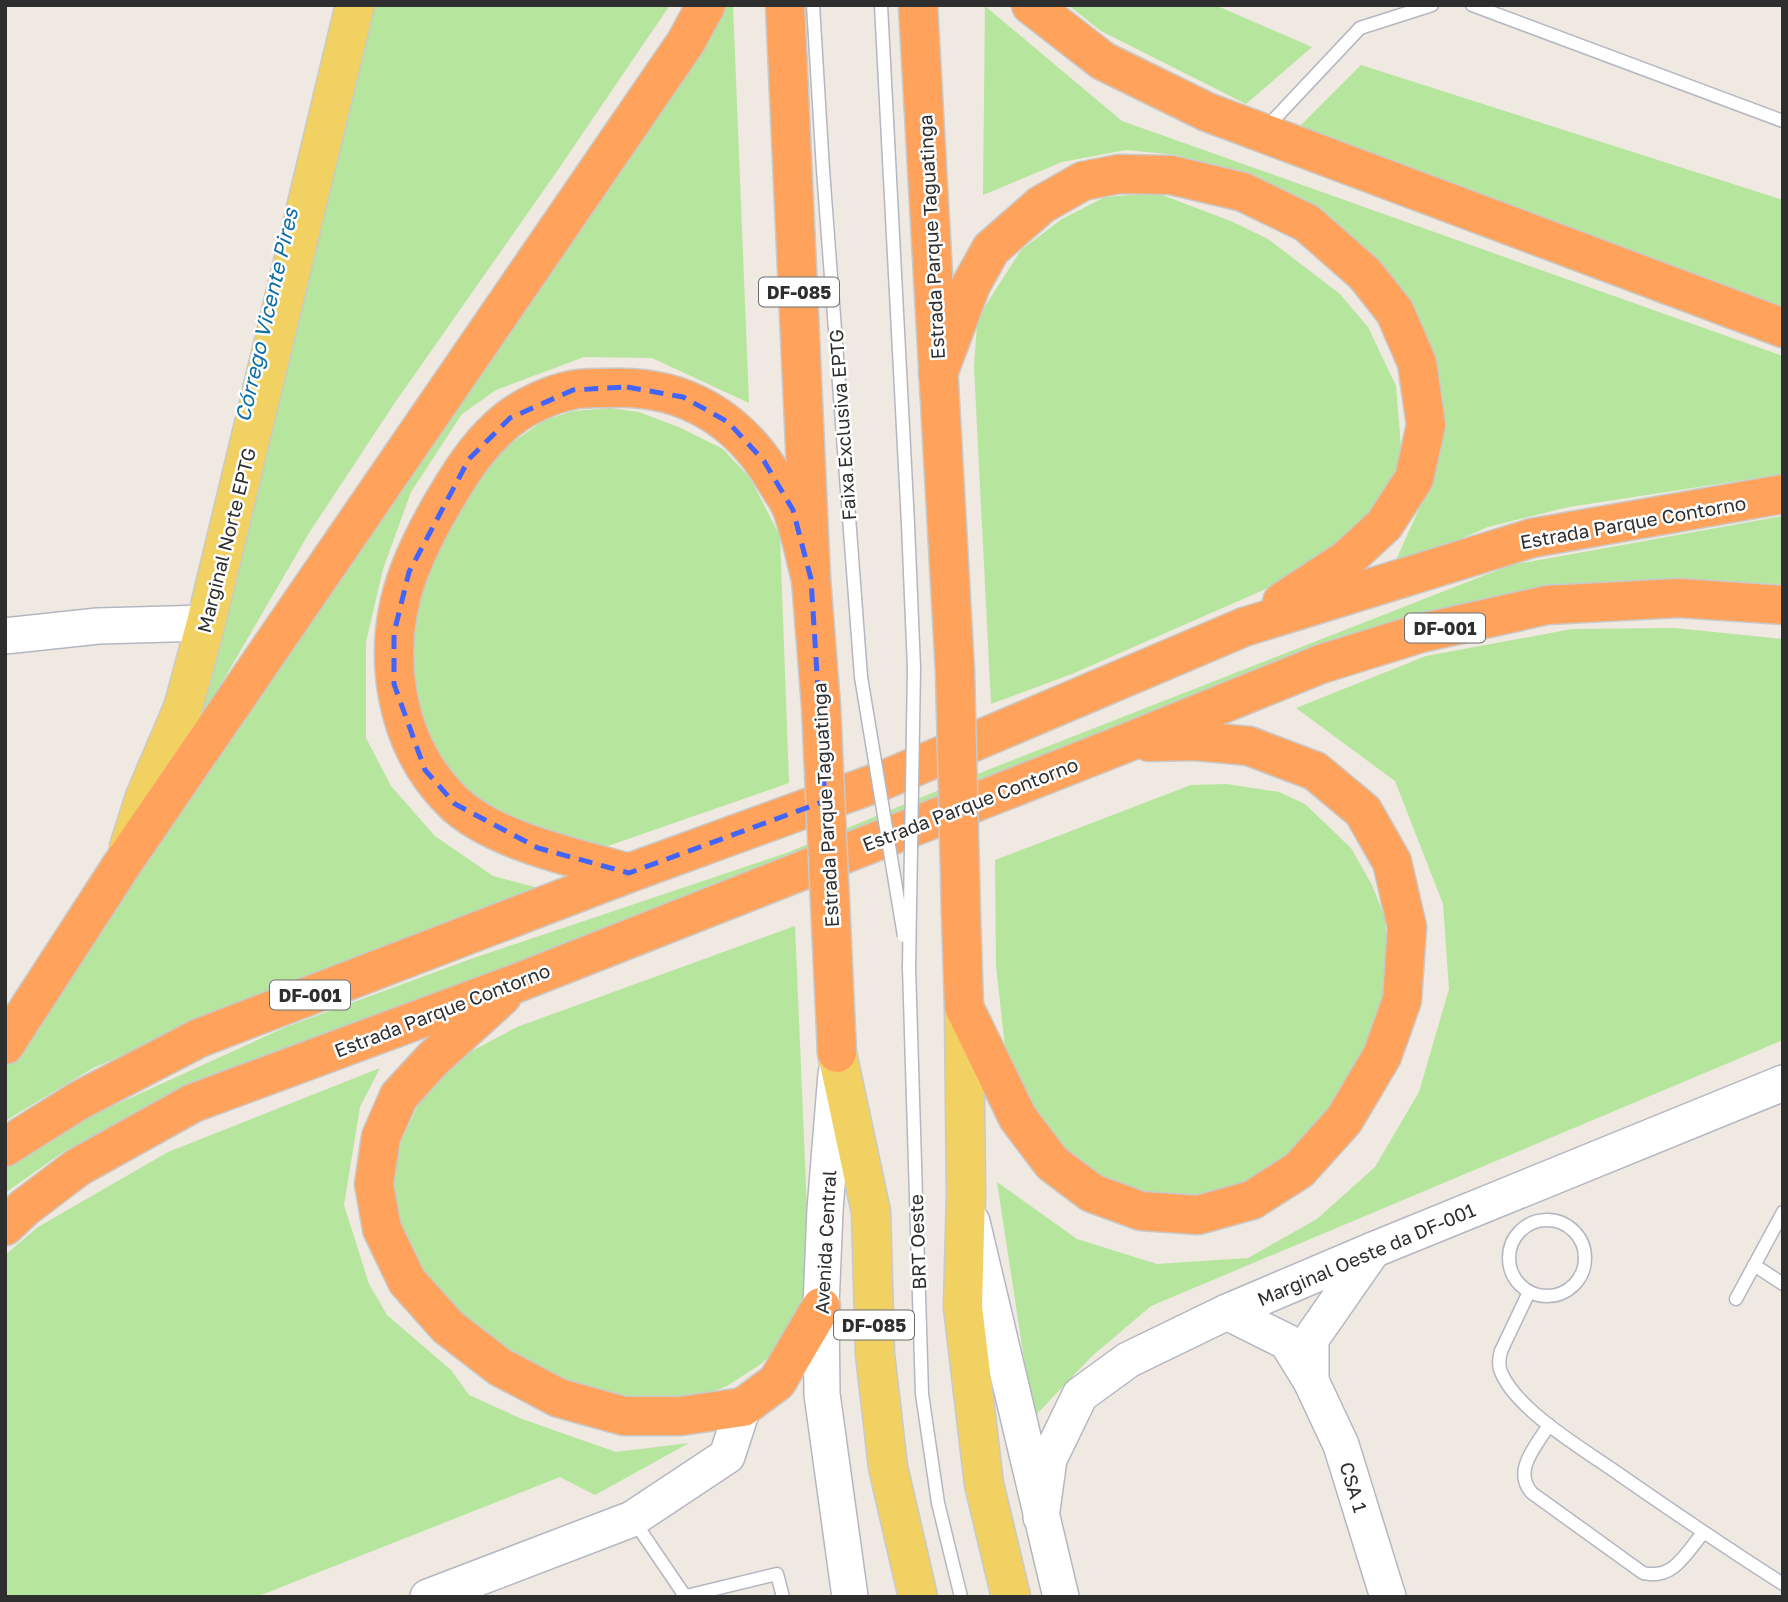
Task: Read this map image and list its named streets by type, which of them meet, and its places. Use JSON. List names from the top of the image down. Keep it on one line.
{"streets":{"highway":["Estrada Parque Taguatinga","DF-085","Estrada Parque Contorno","DF-001"],"main road":["Marginal Norte EPTG","Avenida Central","Marginal Oeste da DF-001","CSA 1"],"lane":["Faixa Exclusiva EPTG","BRT Oeste"]},"crossings":[["Estrada Parque Taguatinga","Avenida Central"],["Faixa Exclusiva EPTG","BRT Oeste"],["Marginal Oeste da DF-001","CSA 1"]],"water":["Córrego Vicente Pires"]}
